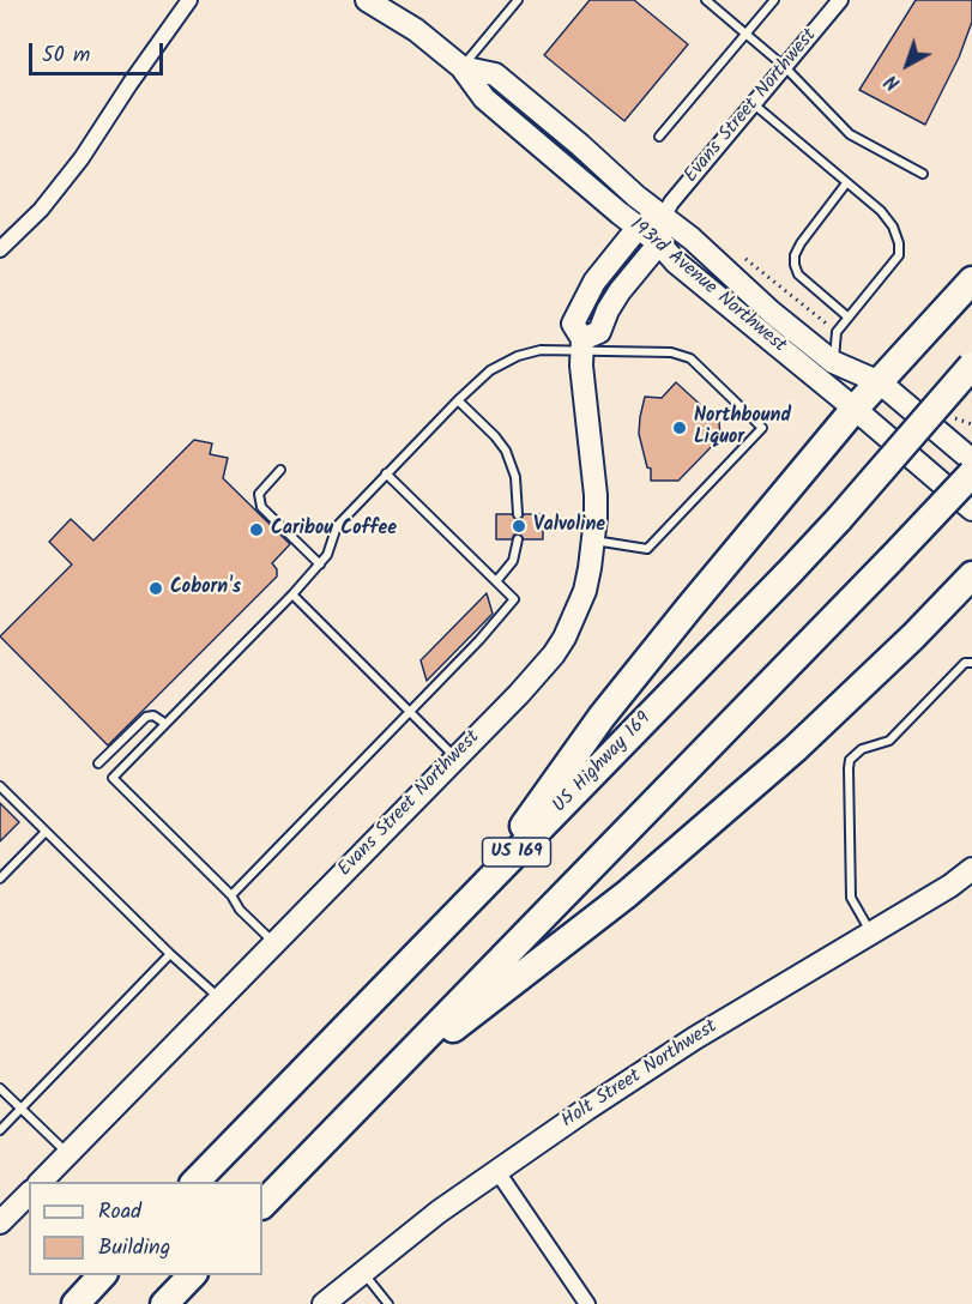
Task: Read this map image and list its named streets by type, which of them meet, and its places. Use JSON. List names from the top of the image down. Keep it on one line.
{"streets":{"highway":["US Highway 169","US 169"],"street":["Evans Street Northwest","193rd Avenue Northwest","Holt Street Northwest"]},"crossings":[["Evans Street Northwest","193rd Avenue Northwest"]],"places":["Northbound Liquor","Valvoline","Caribou Coffee","Coborn's"],"legend":["Road","Building"],"scale_bar":"50 m","north":"bottom left"}
